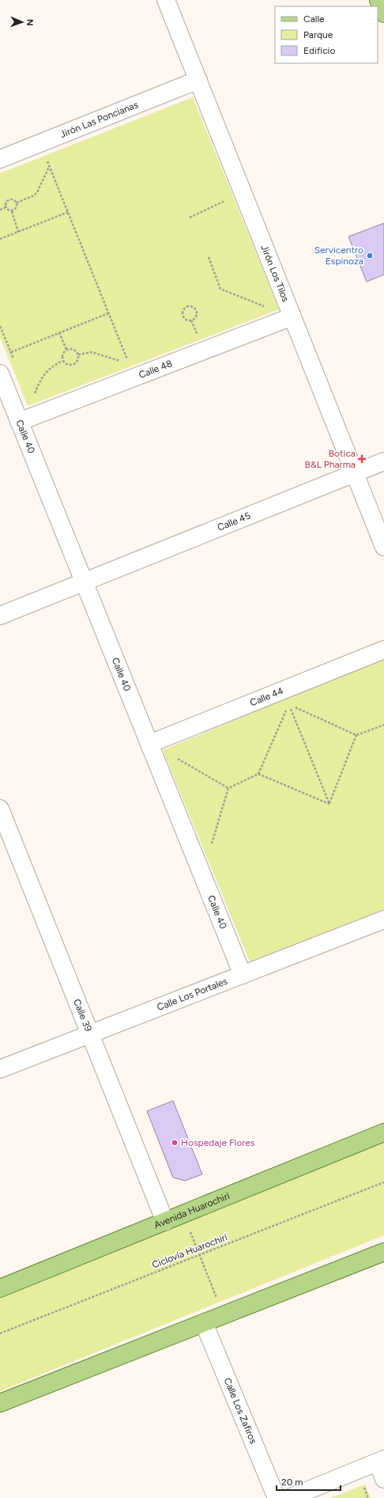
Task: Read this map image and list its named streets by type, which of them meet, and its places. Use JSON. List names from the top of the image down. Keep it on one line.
{"streets":{"main road":["Avenida Huarochiri"],"street":["Jirón Las Poncianas","Jirón Los Tilos","Calle 48","Calle 40","Calle 45","Calle 44","Calle Los Portales","Calle 39","Calle Los Zafiros"],"path":["Ciclovía Huarochirí"]},"crossings":[["Jirón Las Poncianas","Jirón Los Tilos"],["Jirón Los Tilos","Calle 48"],["Jirón Los Tilos","Calle 45"],["Calle 48","Calle 40"],["Calle 40","Calle 45"],["Calle 40","Calle 44"],["Calle 40","Calle Los Portales"],["Calle Los Portales","Calle 39"],["Calle 39","Avenida Huarochiri"]],"places":{"other":["Servicentro Espinoza","Hospedaje Flores"],"health":["Botica B&L Pharma"]},"legend":["Calle","Parque","Edificio"],"scale_bar":"20 m","north":"right"}
